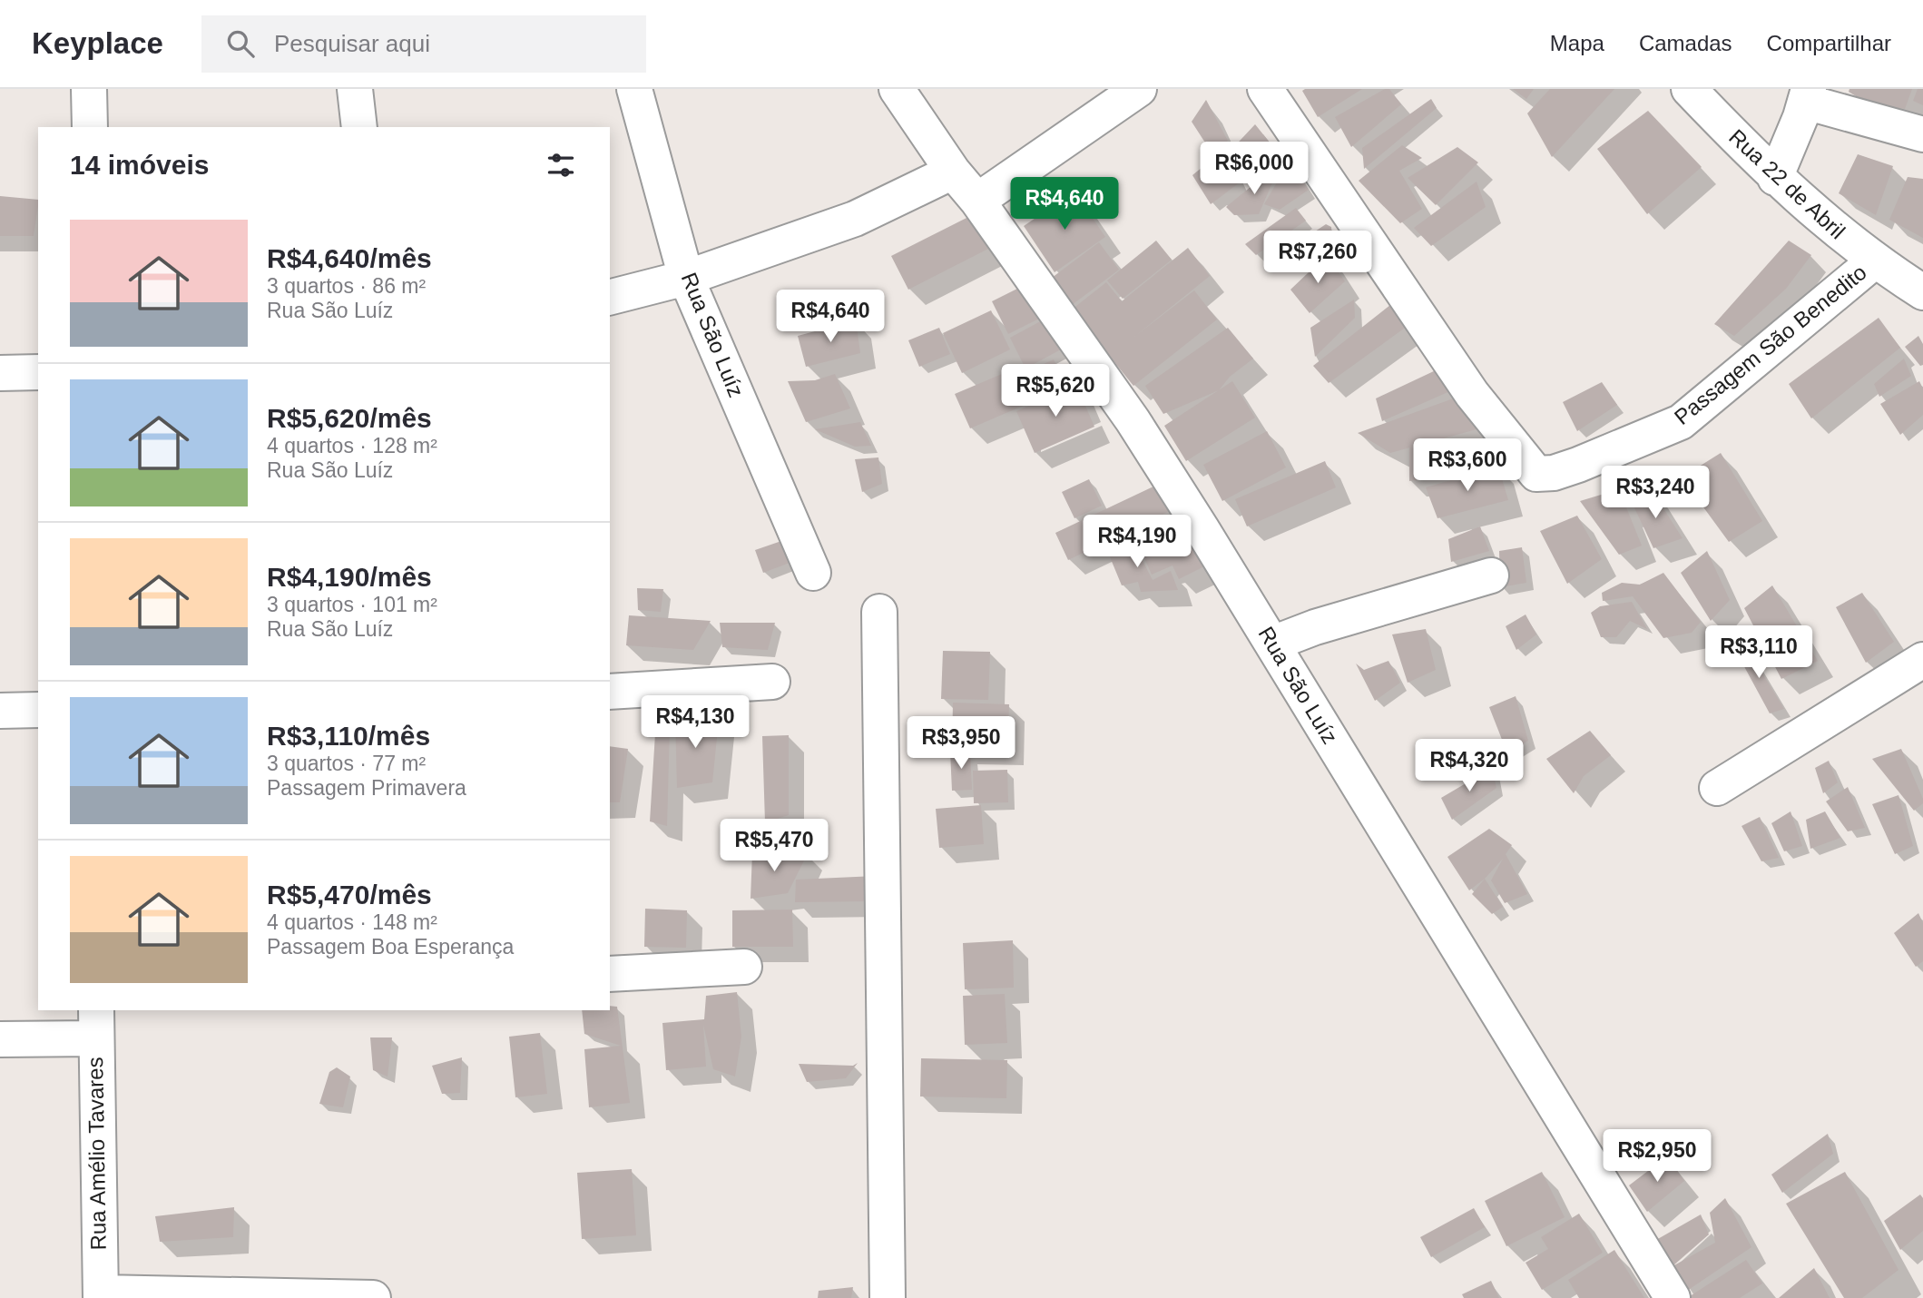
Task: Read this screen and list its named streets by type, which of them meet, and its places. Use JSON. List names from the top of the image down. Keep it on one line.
{"streets":{"street":["Rua 22 de Abril","Rua São Luíz","Passagem São Benedito","Rua Amélio Tavares"]},"crossings":[["Rua 22 de Abril","Passagem São Benedito"]],"page":{"header":"Keyplace","search":"Pesquisar aqui","nav":["Mapa","Camadas","Compartilhar"],"heading":"14 imóveis","price":["R$6,000","R$4,640","R$7,260","R$4,640","R$5,620","R$3,600","R$3,240","R$4,190","R$3,110","R$4,130","R$3,950","R$4,320","R$5,470","R$2,950"],"list":[{"name":"R$4,640/mês","note":"3 quartos · 86 m² · Rua São Luíz"},{"name":"R$5,620/mês","note":"4 quartos · 128 m² · Rua São Luíz"},{"name":"R$4,190/mês","note":"3 quartos · 101 m² · Rua São Luíz"},{"name":"R$3,110/mês","note":"3 quartos · 77 m² · Passagem Primavera"},{"name":"R$5,470/mês","note":"4 quartos · 148 m² · Passagem Boa Esperança"}]}}
